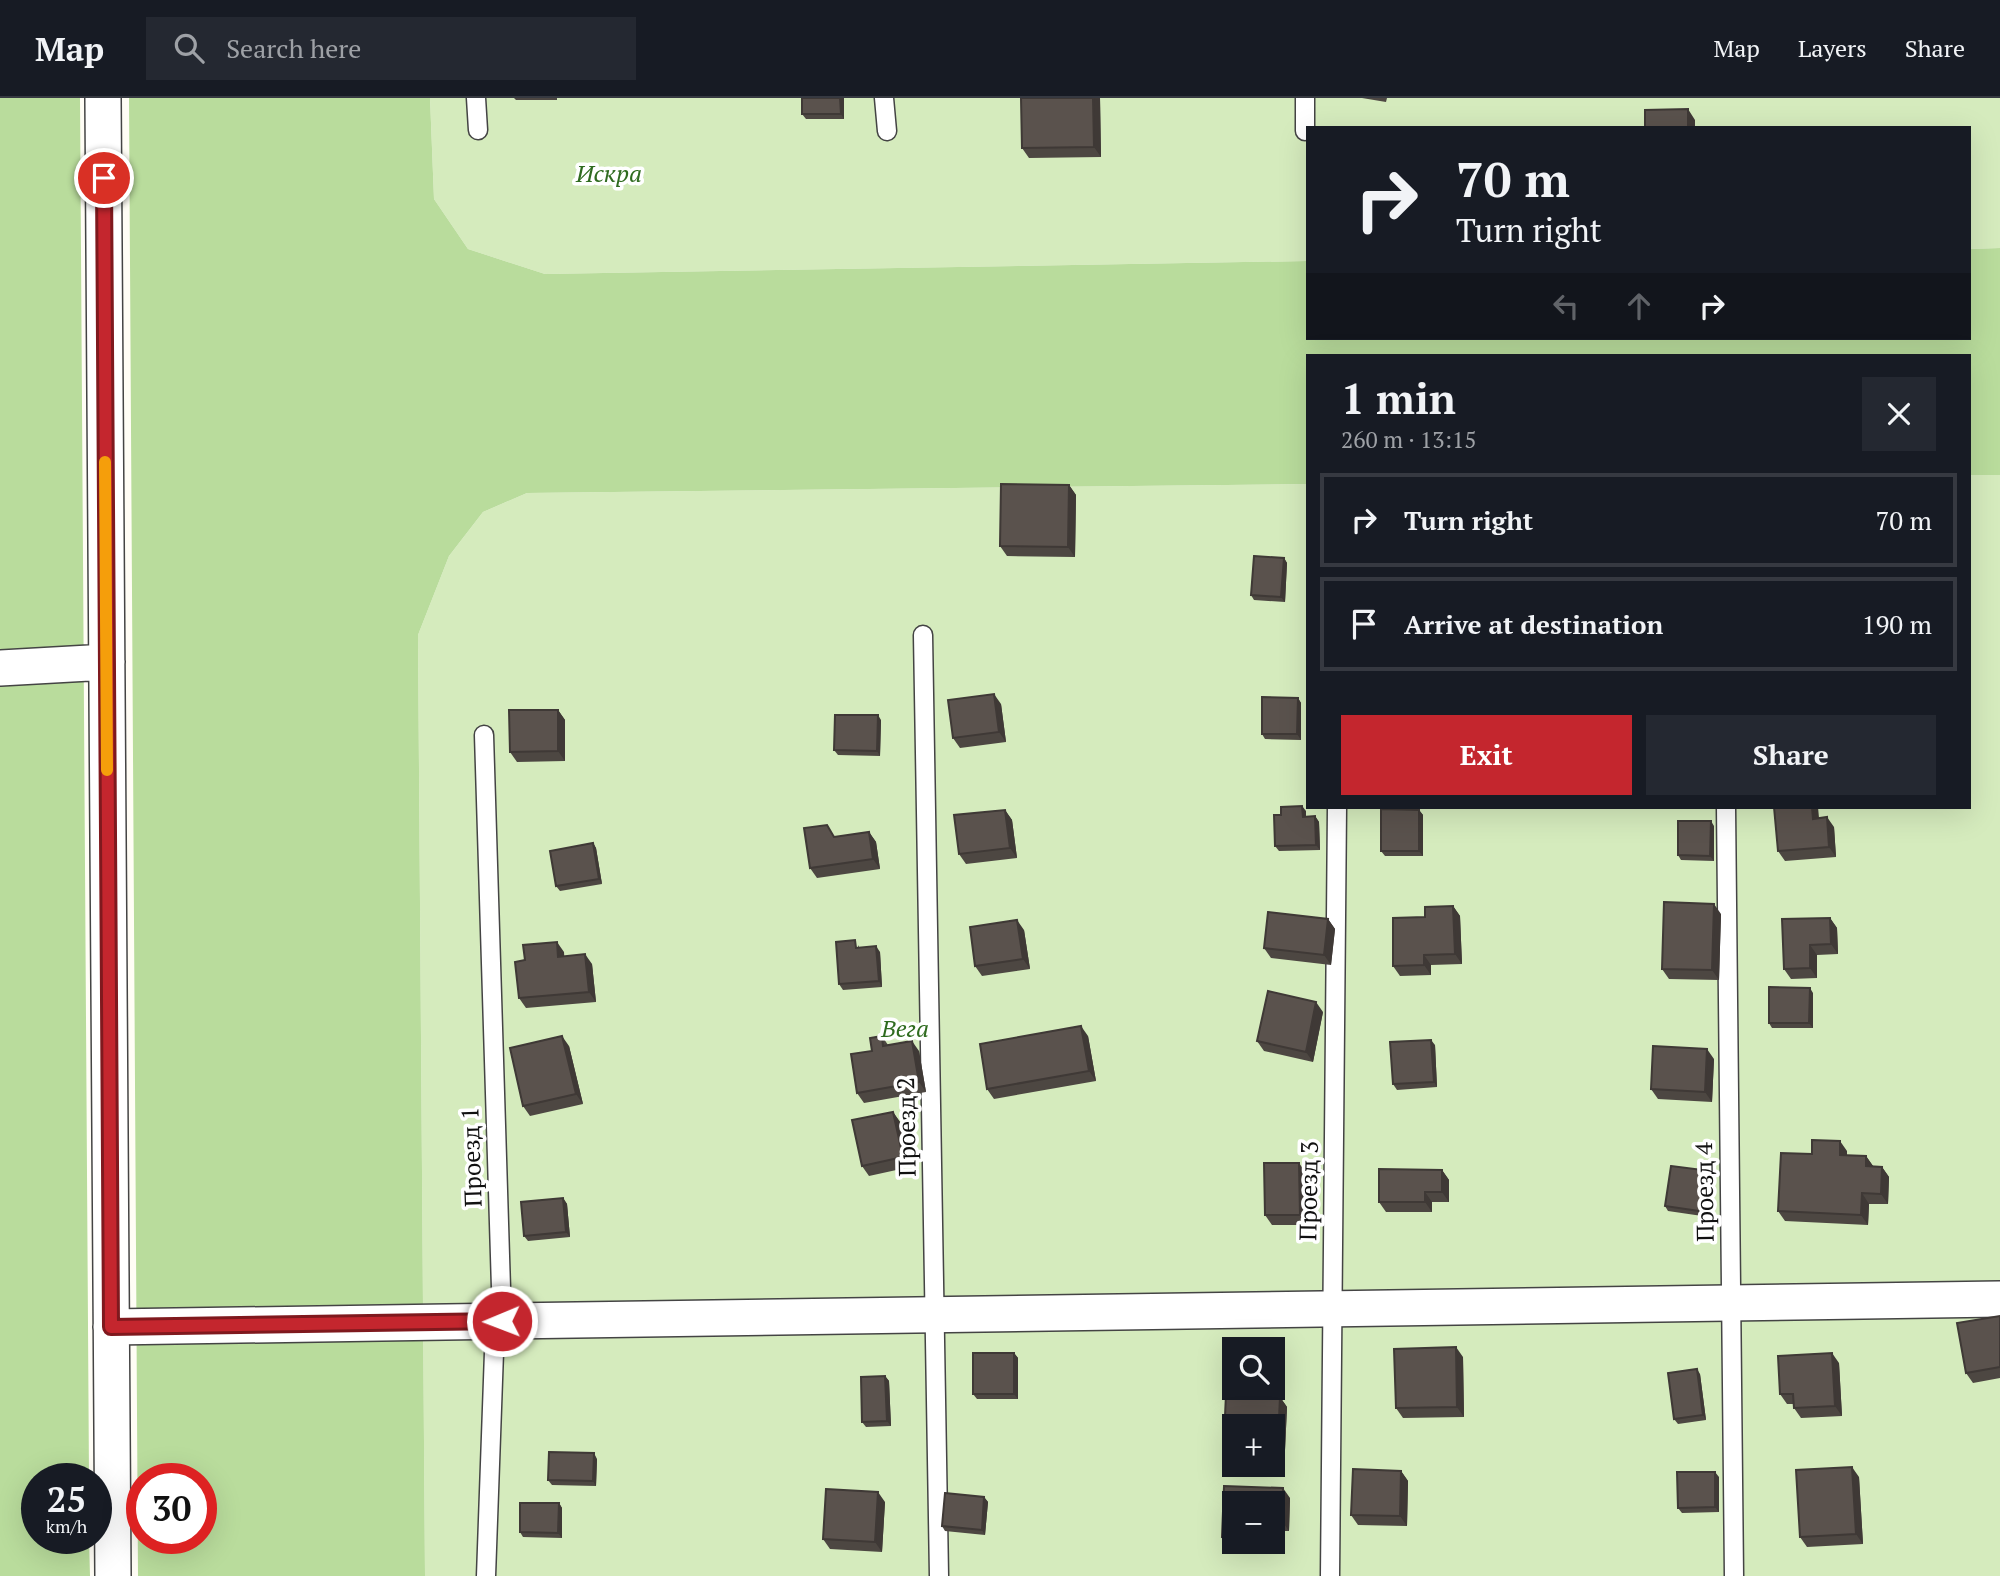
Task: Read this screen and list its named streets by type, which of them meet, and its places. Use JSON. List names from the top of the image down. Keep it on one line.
{"streets":{"lane":["Проезд 2","Проезд 1","Проезд 3","Проезд 4"]},"parks":["Искра","Вега"],"page":{"header":"Map","search":"Search here","nav":["Map","Layers","Share"],"turn":["70 m","Turn right"],"heading":["1 min","260 m · 13:15"],"list":[{"name":"Turn right","value":"70 m"},{"name":"Arrive at destination","value":"190 m"}],"buttons":["Exit","Share"],"map_buttons":["+","−"],"speed":"25 km/h","limit":"30"}}
